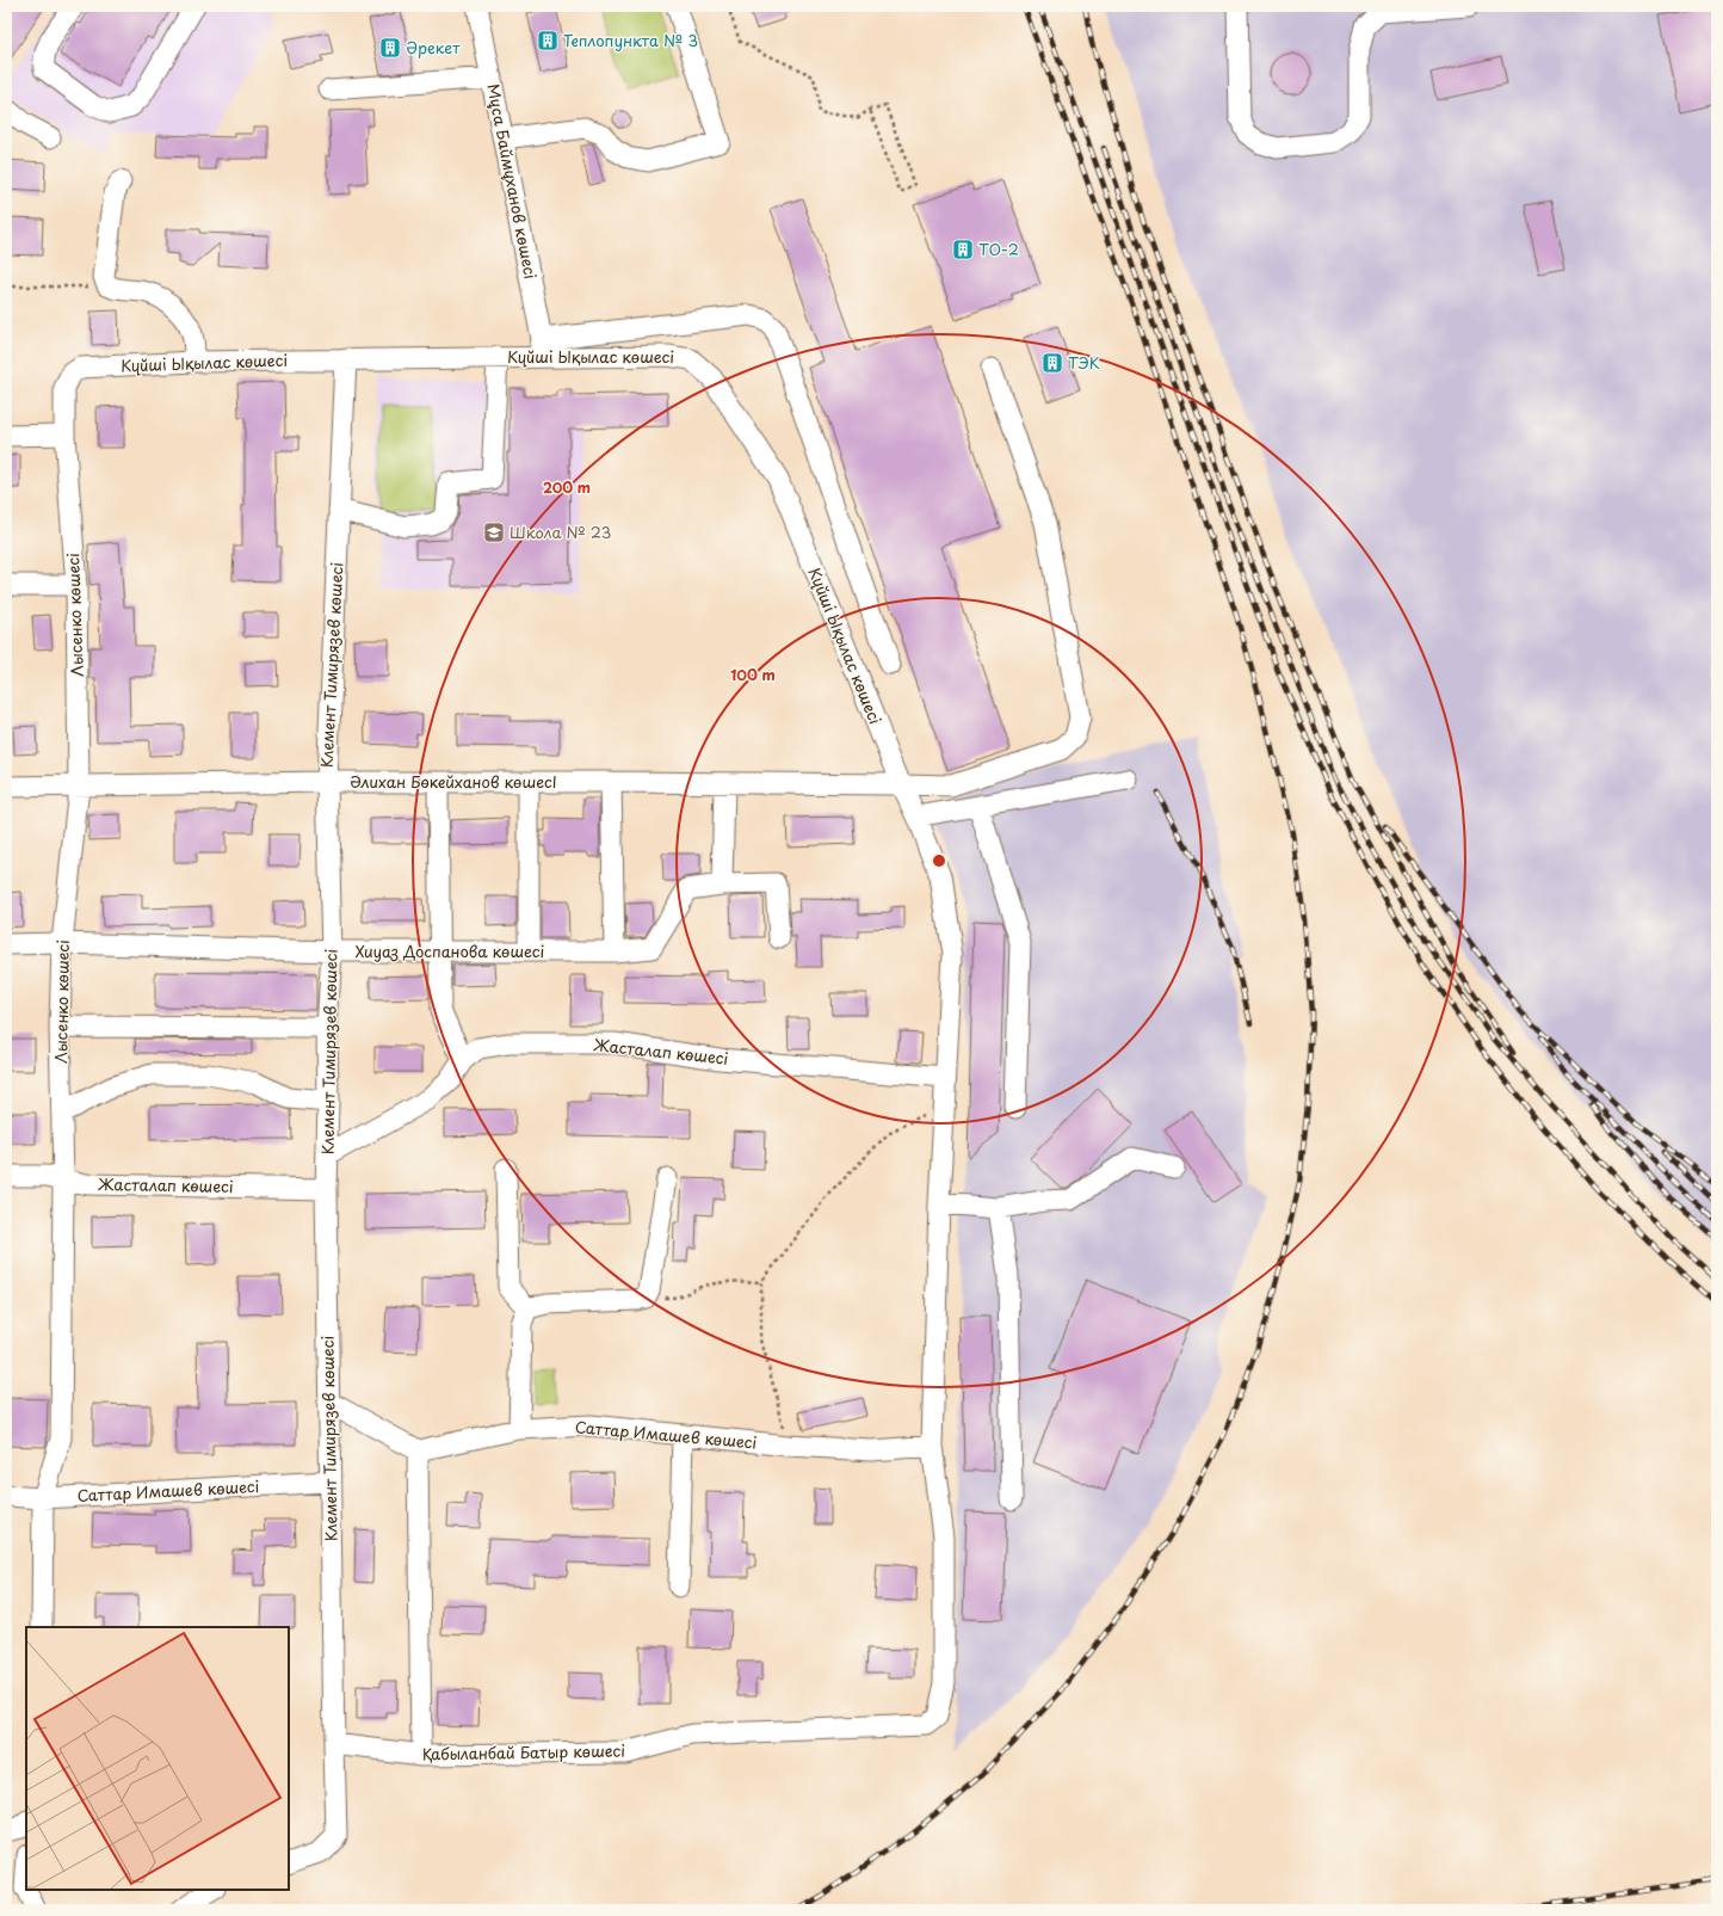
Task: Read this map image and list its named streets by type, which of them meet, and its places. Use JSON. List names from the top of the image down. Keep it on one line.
{"streets":{"street":["Мұса Баймұханов көшесі","Күйші Ықылас көшесі","Лысенко көшесі","Клемент Тимирязев көшесі","Әлихан Бөкейханов көшесI","Хиуаз Доспанова көшесі","Жасталап көшесі","Саттар Имашев көшесі","Қабыланбай Батыр көшесі"]},"crossings":[["Мұса Баймұханов көшесі","Күйші Ықылас көшесі"],["Күйші Ықылас көшесі","Лысенко көшесі"],["Күйші Ықылас көшесі","Клемент Тимирязев көшесі"],["Күйші Ықылас көшесі","Әлихан Бөкейханов көшесI"],["Күйші Ықылас көшесі","Жасталап көшесі"],["Күйші Ықылас көшесі","Қабыланбай Батыр көшесі"],["Лысенко көшесі","Әлихан Бөкейханов көшесI"],["Лысенко көшесі","Хиуаз Доспанова көшесі"],["Лысенко көшесі","Жасталап көшесі"],["Лысенко көшесі","Саттар Имашев көшесі"],["Клемент Тимирязев көшесі","Әлихан Бөкейханов көшесI"],["Клемент Тимирязев көшесі","Хиуаз Доспанова көшесі"],["Клемент Тимирязев көшесі","Жасталап көшесі"],["Клемент Тимирязев көшесі","Саттар Имашев көшесі"],["Клемент Тимирязев көшесі","Қабыланбай Батыр көшесі"],["Саттар Имашев көшесі","Қабыланбай Батыр көшесі"]],"places":{"building":["Теплопункта № 3","Әрекет","ТО-2","ТЭК"],"school or university":["Школа № 23"]},"rings":["200 m","100 m"]}
